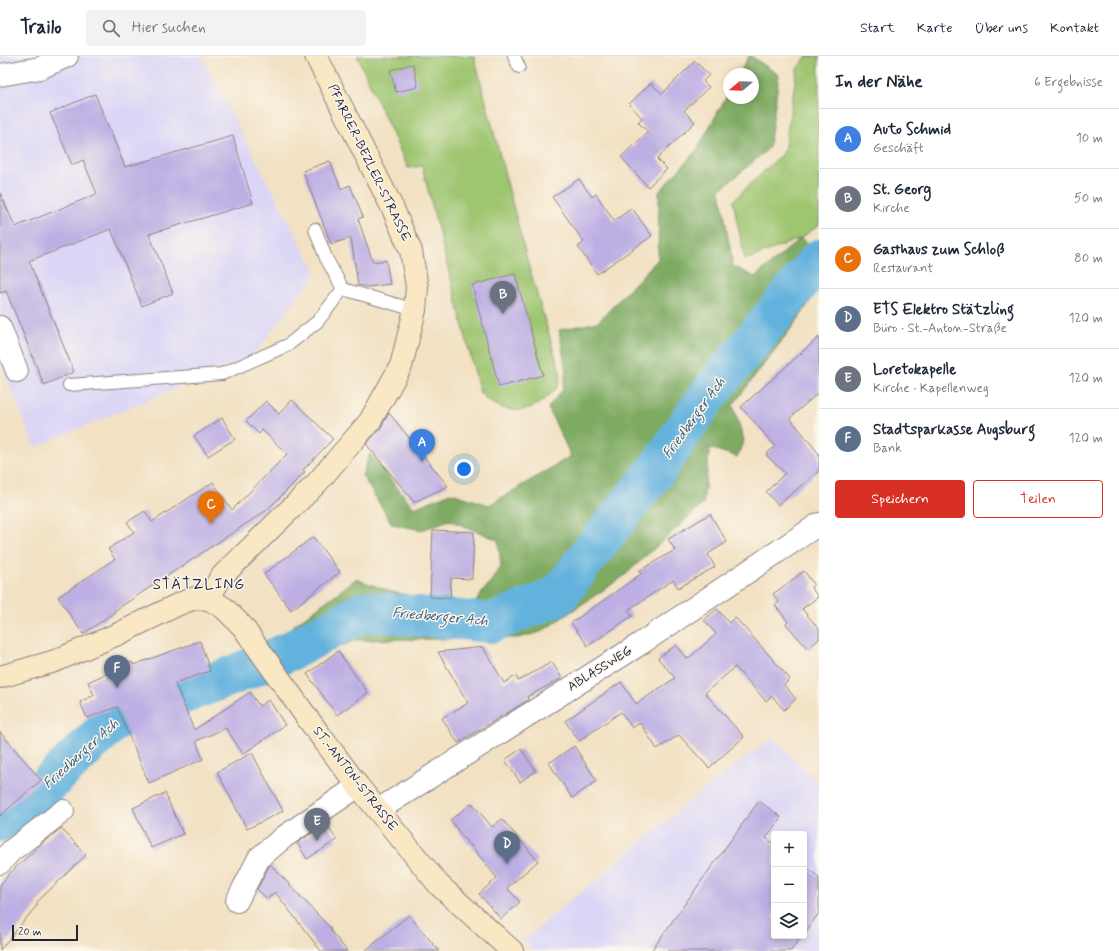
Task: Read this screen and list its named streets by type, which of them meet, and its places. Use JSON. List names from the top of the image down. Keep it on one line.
{"streets":{"street":["PFARRER-BEZLER-STRASSE","ABLASSWEG","ST.-ANTON-STRASSE"]},"crossings":[["PFARRER-BEZLER-STRASSE","ST.-ANTON-STRASSE"],["ABLASSWEG","ST.-ANTON-STRASSE"]],"districts":["STÄTZLING"],"water":["Friedberger Ach"],"scale_bar":"20 m","north":"left","page":{"header":"Trailo","search":"Hier suchen","nav":["Start","Karte","Über uns","Kontakt"],"heading":["In der Nähe","6 Ergebnisse"],"list":[{"mark":"A","name":"Auto Schmid","note":"Geschäft","value":"10 m"},{"mark":"B","name":"St. Georg","note":"Kirche","value":"50 m"},{"mark":"C","name":"Gasthaus zum Schloß","note":"Restaurant","value":"80 m"},{"mark":"D","name":"ETS Elektro Stätzling","note":"Büro · St.-Anton-Straße","value":"120 m"},{"mark":"E","name":"Loretokapelle","note":"Kirche · Kapellenweg","value":"120 m"},{"mark":"F","name":"Stadtsparkasse Augsburg","note":"Bank","value":"120 m"}],"pins":["B","A","C","F","E","D"],"buttons":["Speichern","Teilen"],"map_buttons":["+","−"],"scale":"20 m"}}
